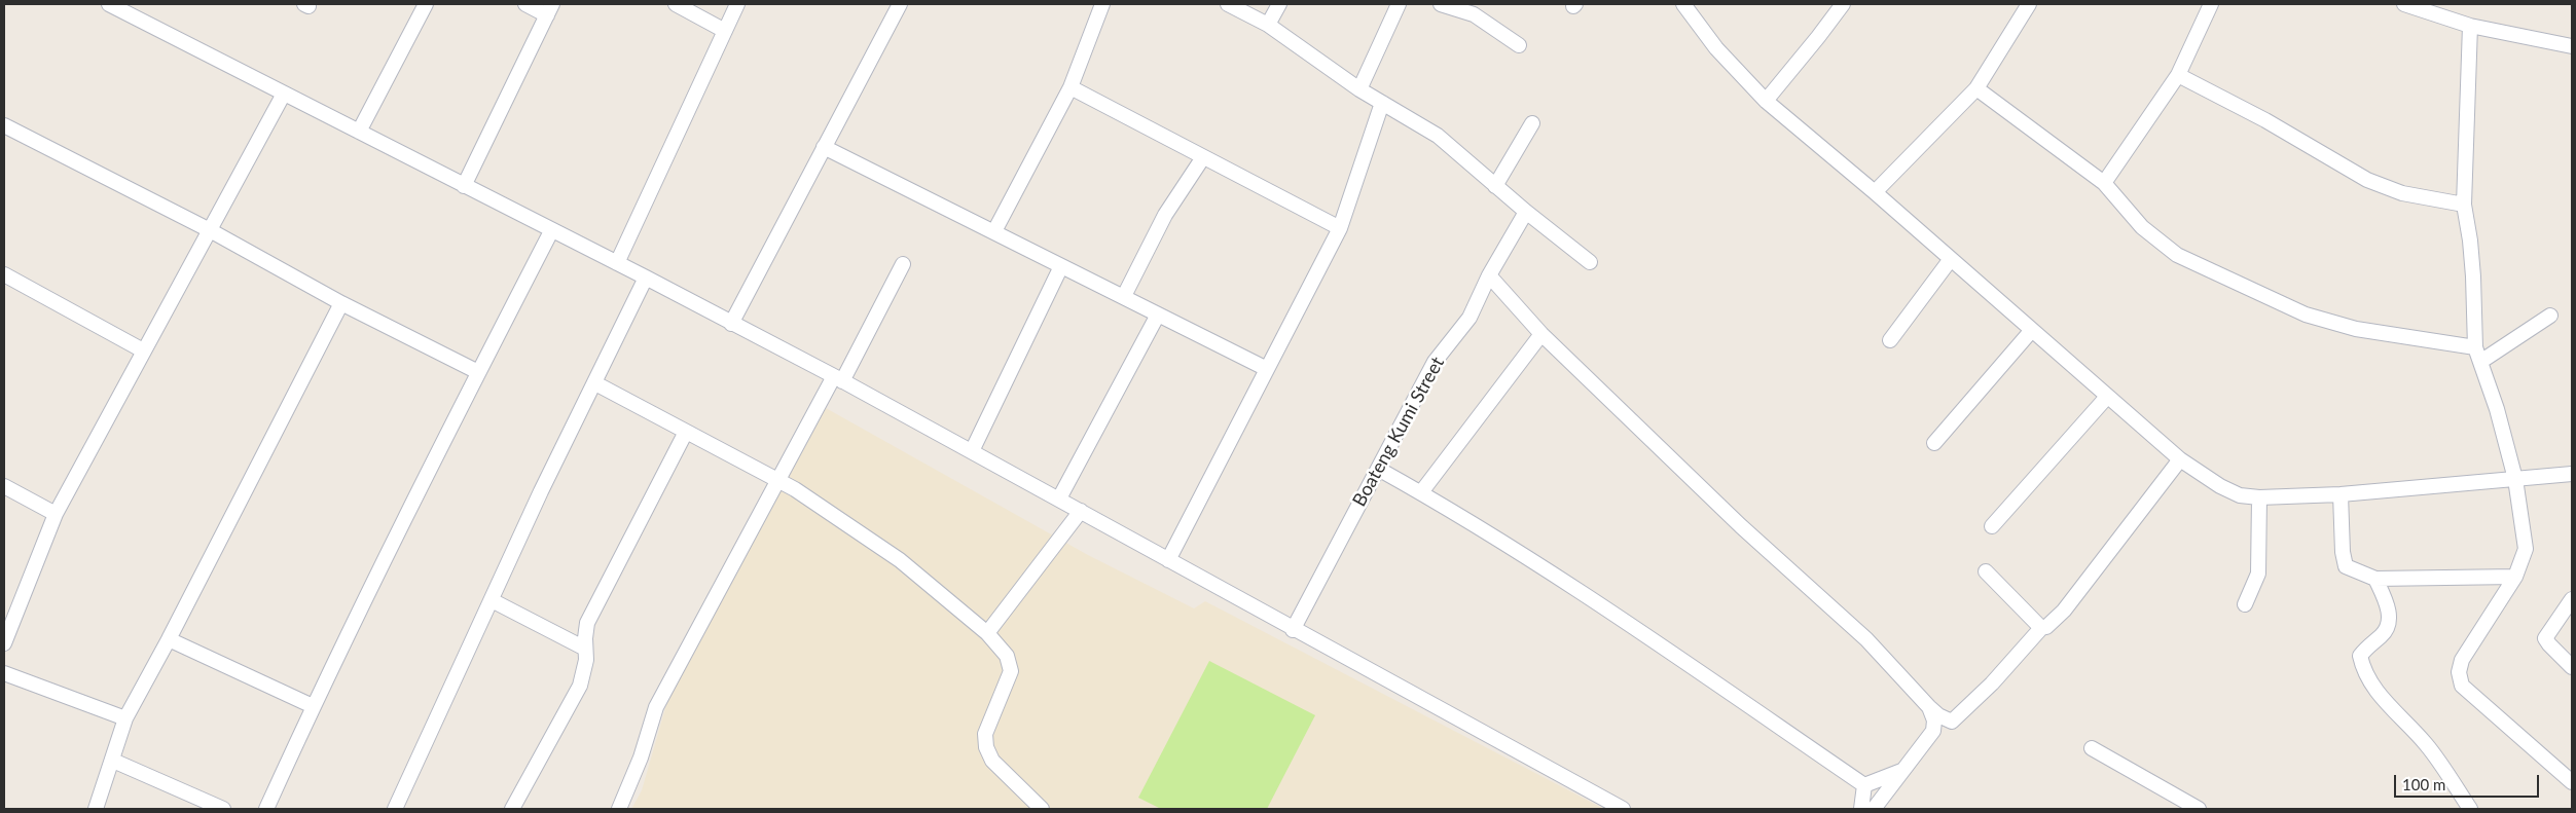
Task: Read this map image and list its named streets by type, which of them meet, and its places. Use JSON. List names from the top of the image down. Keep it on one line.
{"streets":{"street":["Boateng Kumi Street"]},"scale_bar":"100 m"}
